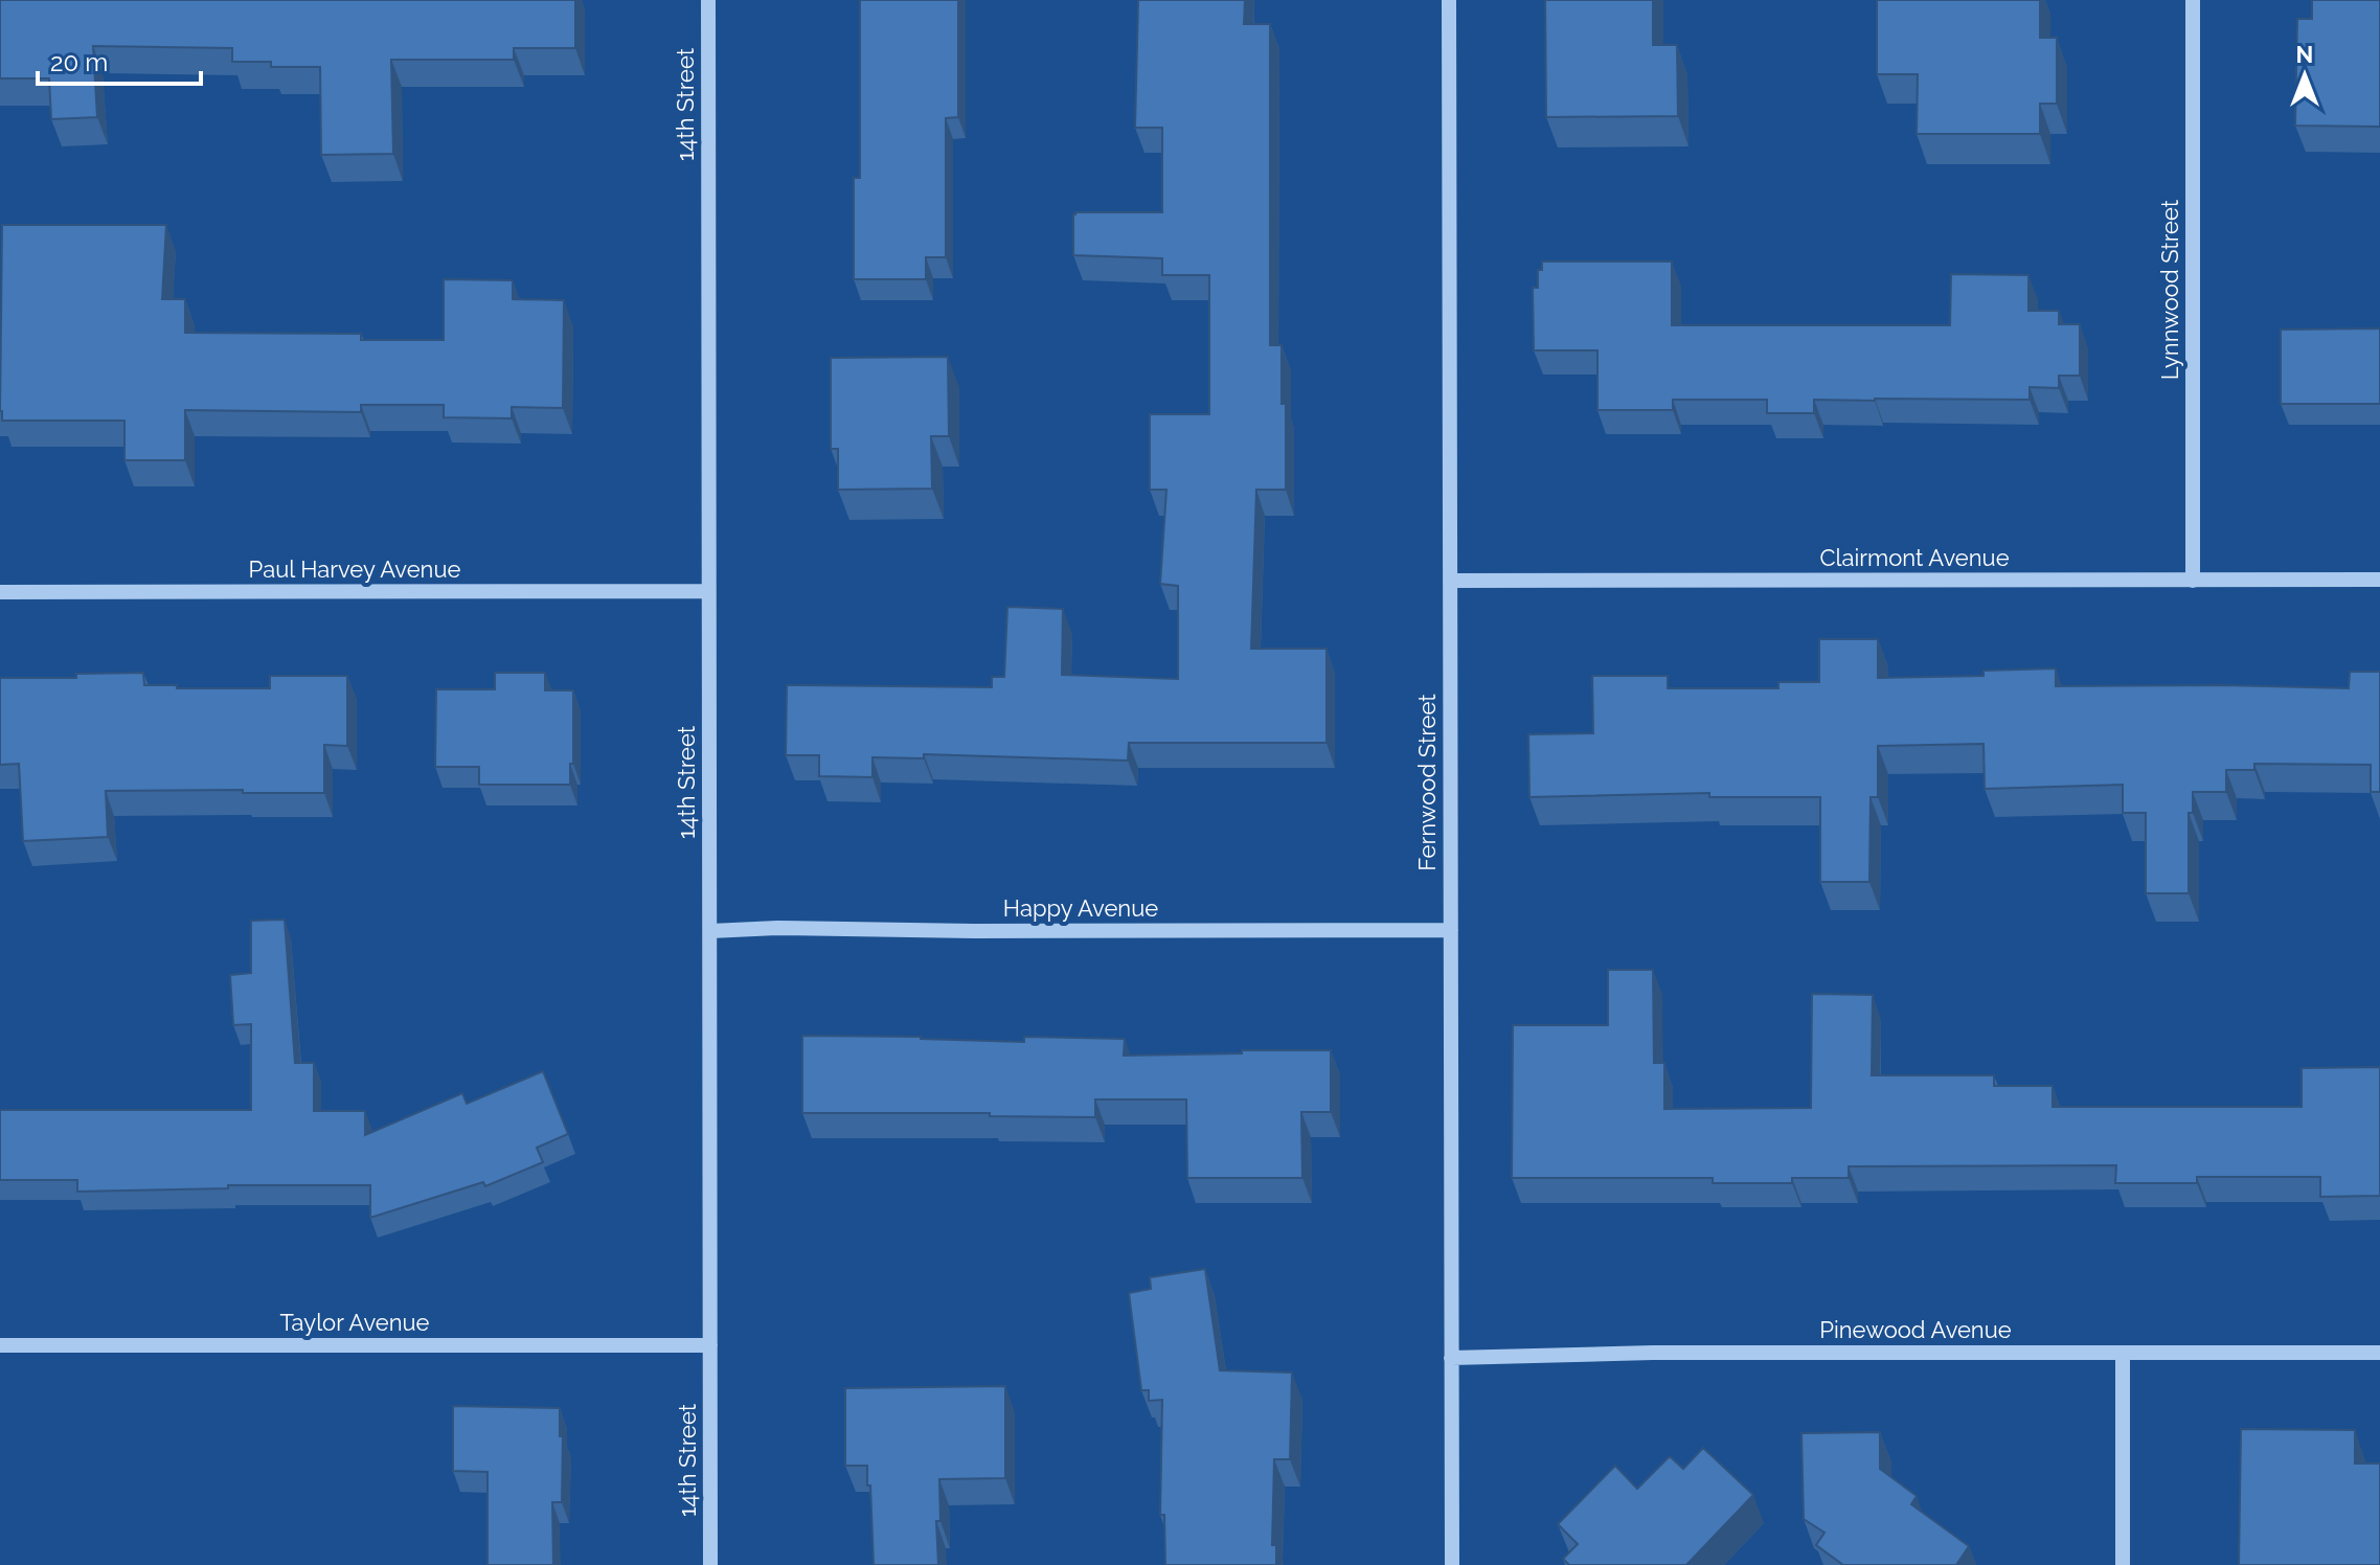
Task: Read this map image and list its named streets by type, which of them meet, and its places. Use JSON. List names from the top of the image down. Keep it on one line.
{"streets":{"street":["14th Street","Lynnwood Street","Clairmont Avenue","Paul Harvey Avenue","Fernwood Street","Happy Avenue","Taylor Avenue","Pinewood Avenue"]},"crossings":[["14th Street","Paul Harvey Avenue"],["14th Street","Happy Avenue"],["14th Street","Taylor Avenue"],["Lynnwood Street","Clairmont Avenue"],["Clairmont Avenue","Fernwood Street"],["Fernwood Street","Happy Avenue"],["Fernwood Street","Pinewood Avenue"]],"scale_bar":"20 m","north":"top"}
